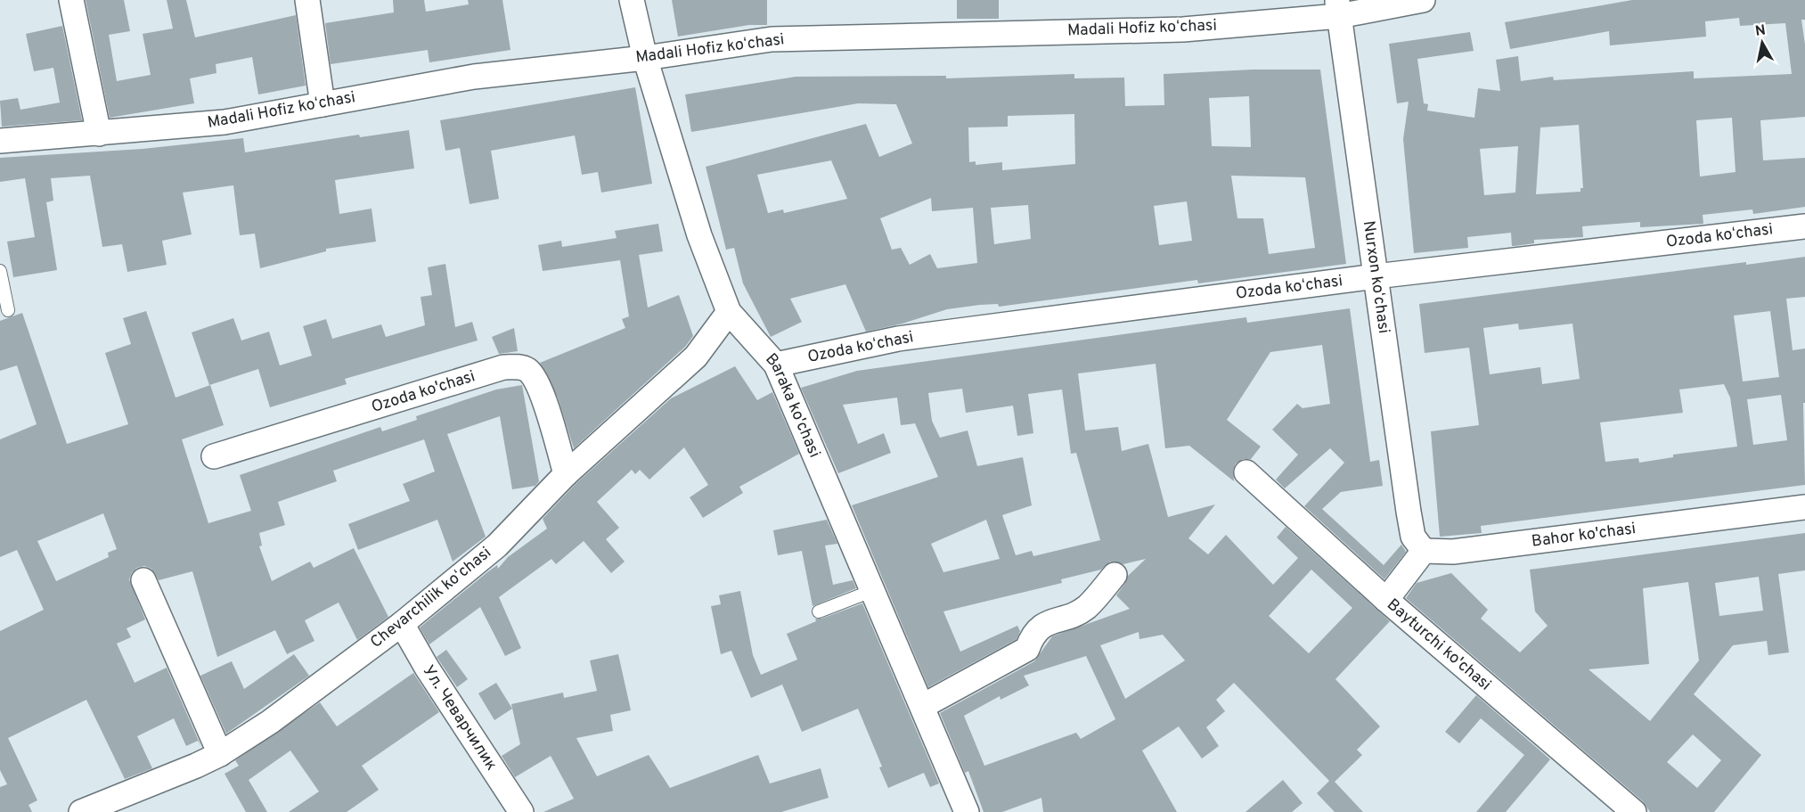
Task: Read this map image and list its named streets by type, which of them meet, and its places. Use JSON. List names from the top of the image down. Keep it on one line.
{"streets":{"street":["Madali Hofiz koʻchasi","Ozoda koʻchasi","Nurxon koʻchasi","Ozoda ko'chasi","Baraka ko'chasi","Bahor ko'chasi","Chevarchilik koʻchasi","Bayturchi ko'chasi","Ул. Чеварчилик"]},"crossings":[["Madali Hofiz koʻchasi","Nurxon koʻchasi"],["Madali Hofiz koʻchasi","Baraka ko'chasi"],["Ozoda koʻchasi","Nurxon koʻchasi"],["Ozoda koʻchasi","Baraka ko'chasi"],["Nurxon koʻchasi","Bahor ko'chasi"],["Ozoda ko'chasi","Chevarchilik koʻchasi"],["Baraka ko'chasi","Chevarchilik koʻchasi"],["Chevarchilik koʻchasi","Ул. Чеварчилик"]],"north":"top"}
